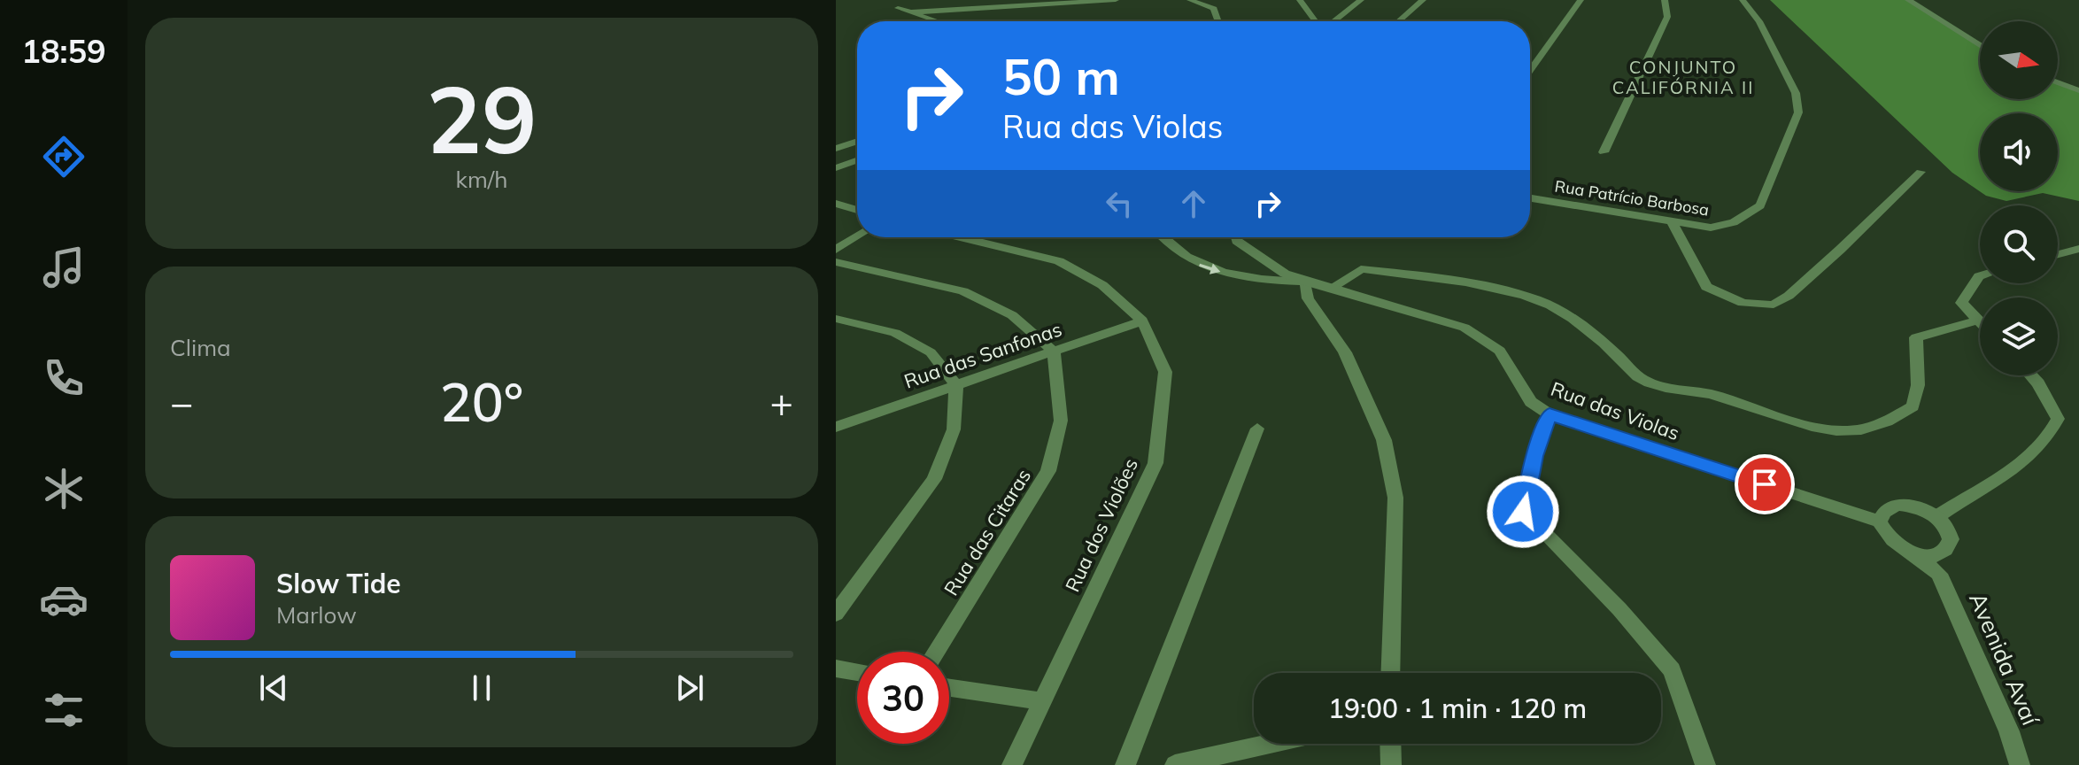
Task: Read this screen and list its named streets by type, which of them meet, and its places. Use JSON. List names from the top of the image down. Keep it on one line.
{"streets":{"street":["Rua Patrício Barbosa","Rua das Sanfonas","Rua das Violas","Rua dos Violões","Rua das Citaras","Avenida Avaí"]},"crossings":[["Rua das Sanfonas","Rua dos Violões"],["Rua das Sanfonas","Rua das Citaras"],["Rua das Violas","Avenida Avaí"]],"districts":["CONJUNTO CALIFÓRNIA II"],"north":"right","page":{"tabs":"18:59","tile":[["29","km/h"],"Clima"],"turn":["50 m","Rua das Violas"],"heat":["−","20°","+"],"song":["Slow Tide","Marlow"],"limit":"30","trip":"19:00 · 1 min · 120 m"}}
